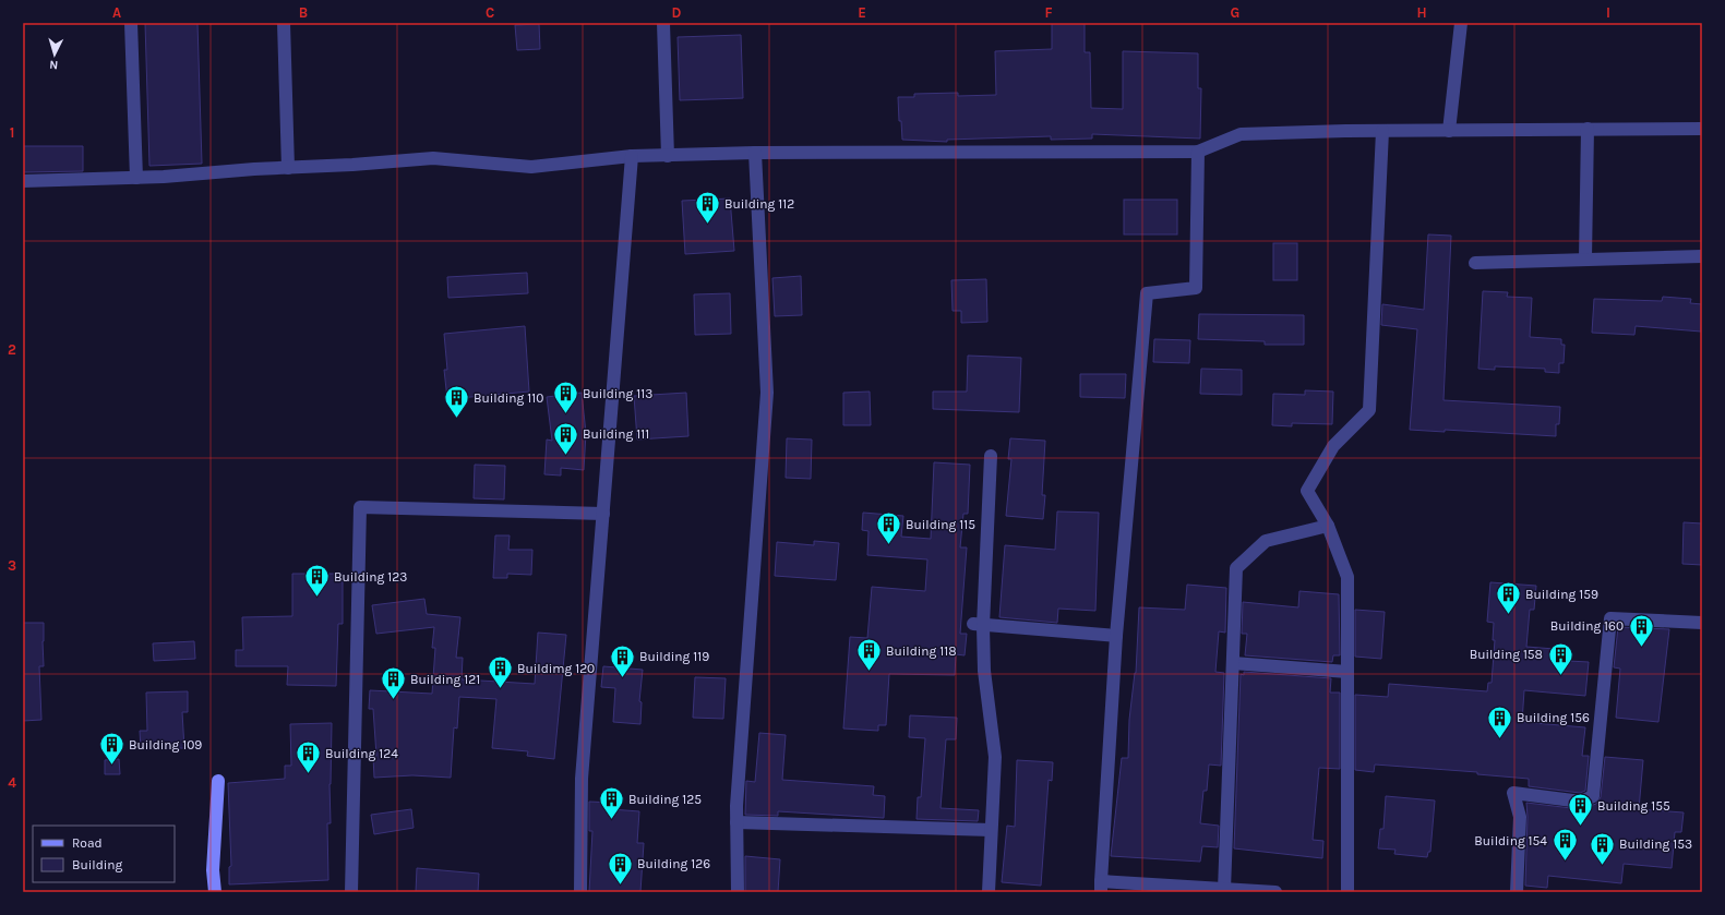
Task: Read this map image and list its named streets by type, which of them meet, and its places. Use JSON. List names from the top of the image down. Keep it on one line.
{"places":{"building":["Building 112","Building 113","Building 110","Building 111","Building 115","Building 123","Building 159","Building 160","Building 118","Building 158","Building 119","Buildimg 120","Building 121","Building 156","Building 109","Building 124","Building 125","Building 155","Building 154","Building 153","Building 126"]},"legend":["Road","Building"],"north":"bottom","grid":{"columns":["A","B","C","D","E","F","G","H","I"],"rows":["1","2","3","4"]}}
